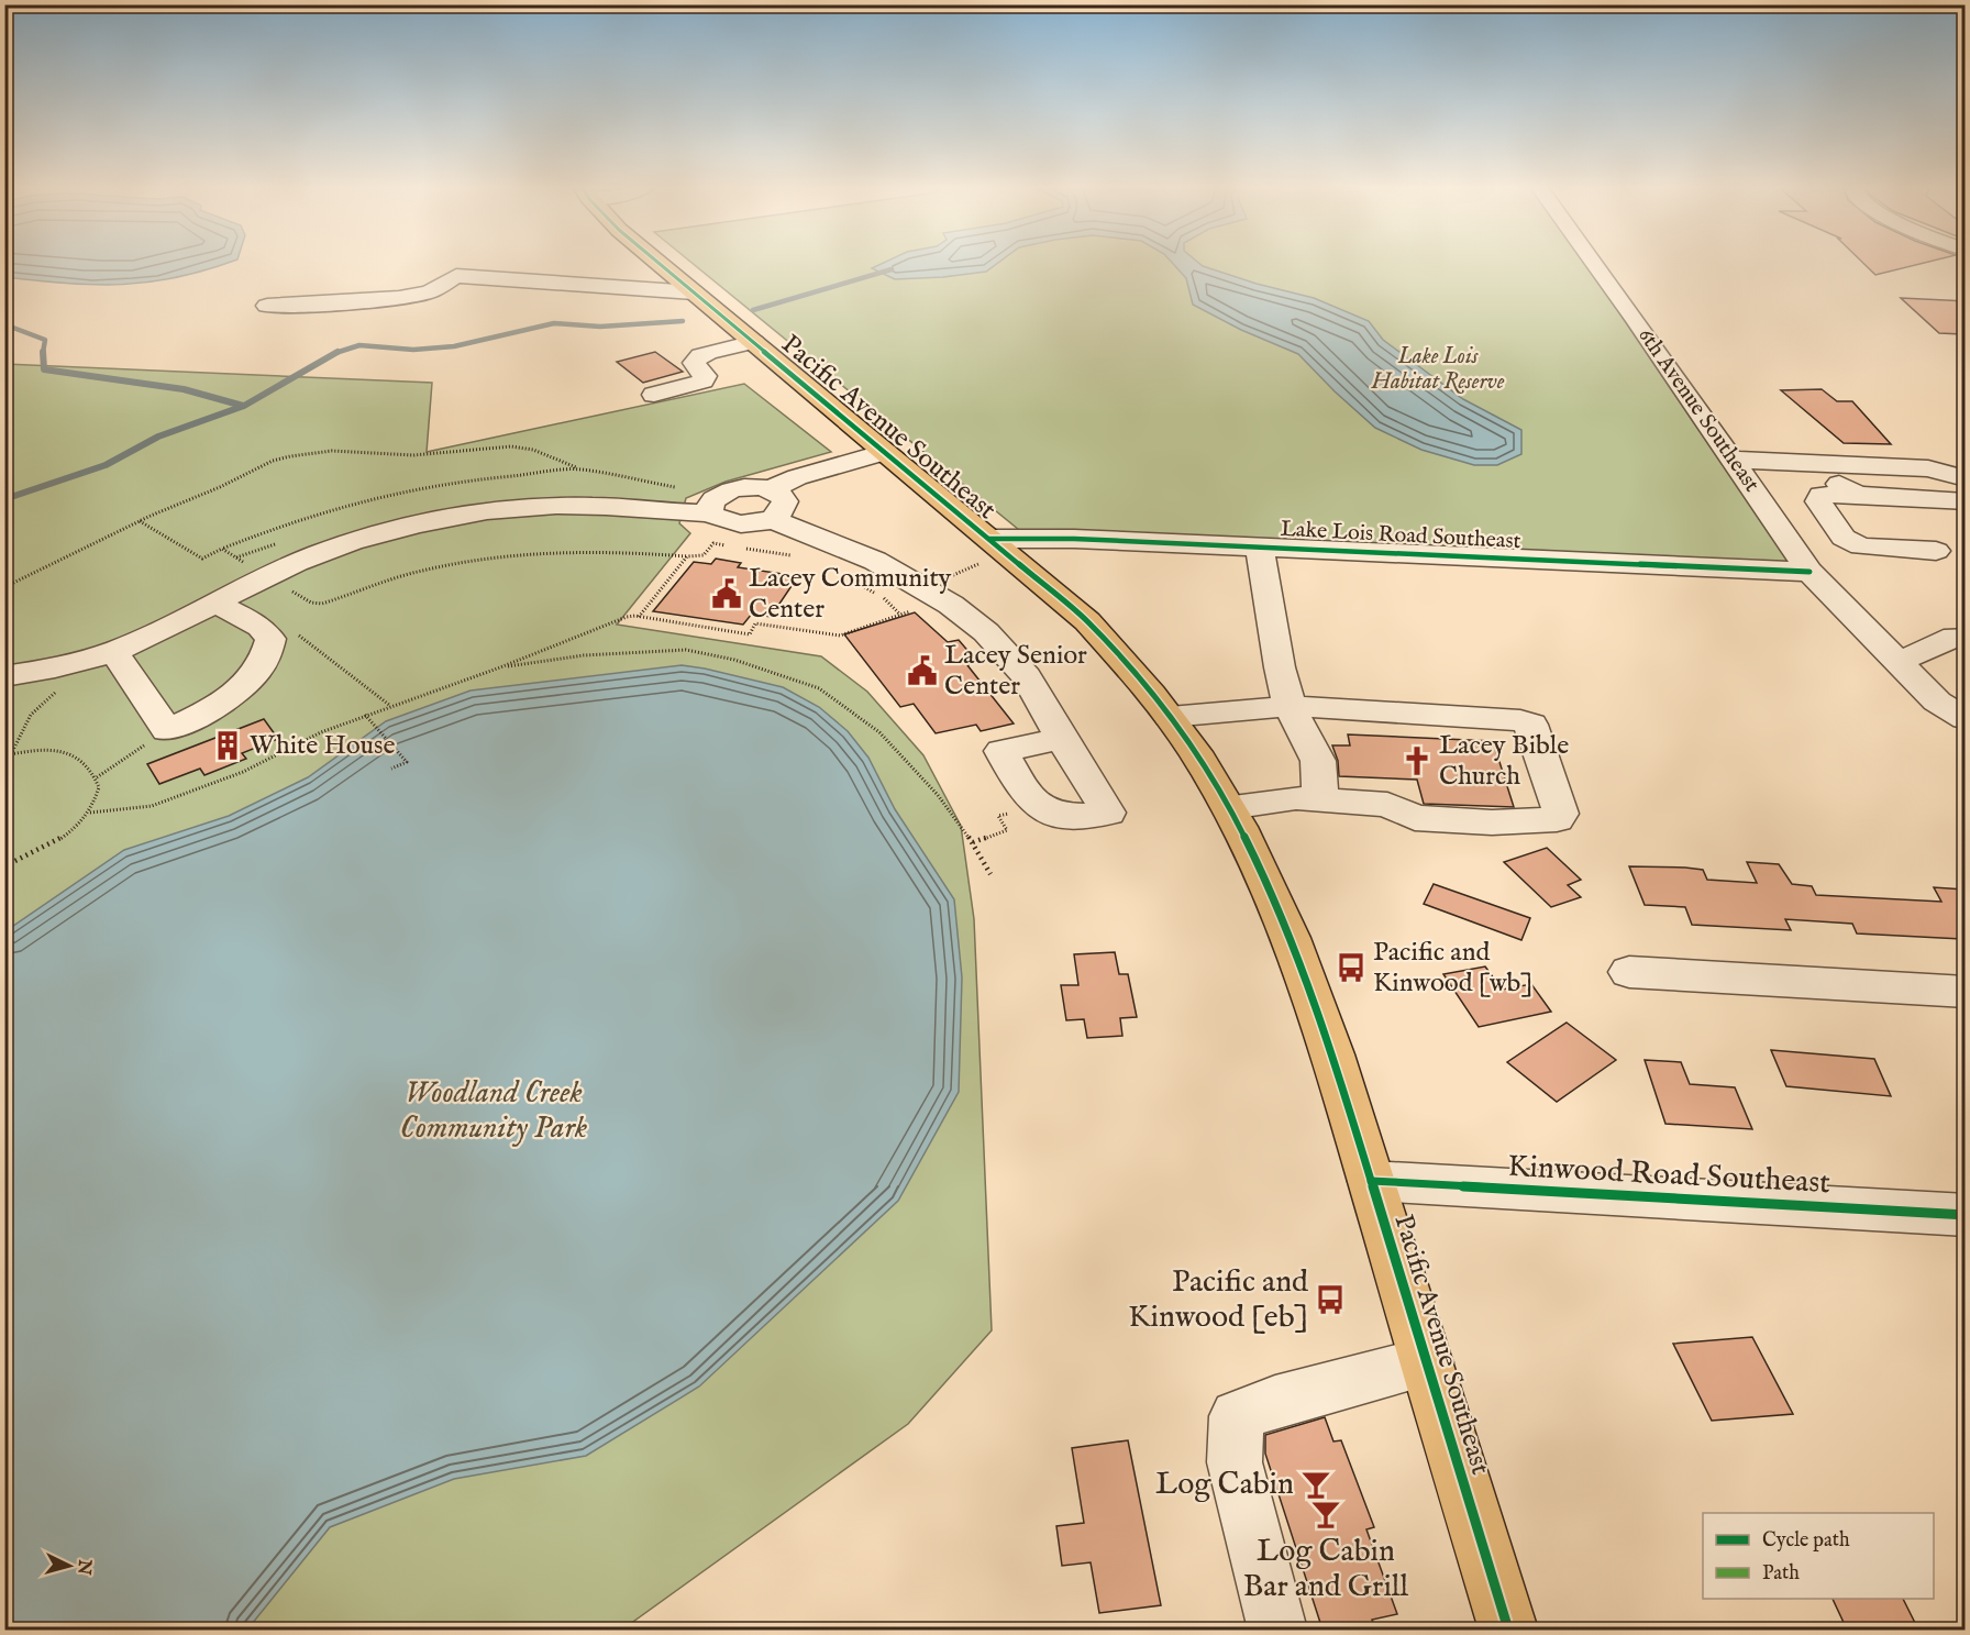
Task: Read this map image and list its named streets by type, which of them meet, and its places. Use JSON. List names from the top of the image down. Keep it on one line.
{"streets":{"main road":["Pacific Avenue Southeast"],"street":["6th Avenue Southeast","Lake Lois Road Southeast","Kinwood Road Southeast"]},"crossings":[["6th Avenue Southeast","Lake Lois Road Southeast"],["Pacific Avenue Southeast","Lake Lois Road Southeast"],["Pacific Avenue Southeast","Kinwood Road Southeast"]],"parks":["Lake Lois Habitat Reserve","Woodland Creek Community Park"],"places":{"public building":["Lacey Community Center","Lacey Senior Center"],"building":["White House"],"church":["Lacey Bible Church"],"bus stop":["Pacific and Kinwood [wb]","Pacific and Kinwood [eb]"],"bar":["Log Cabin","Log Cabin Bar and Grill"]},"legend":["Cycle path","Path"],"north":"right"}
